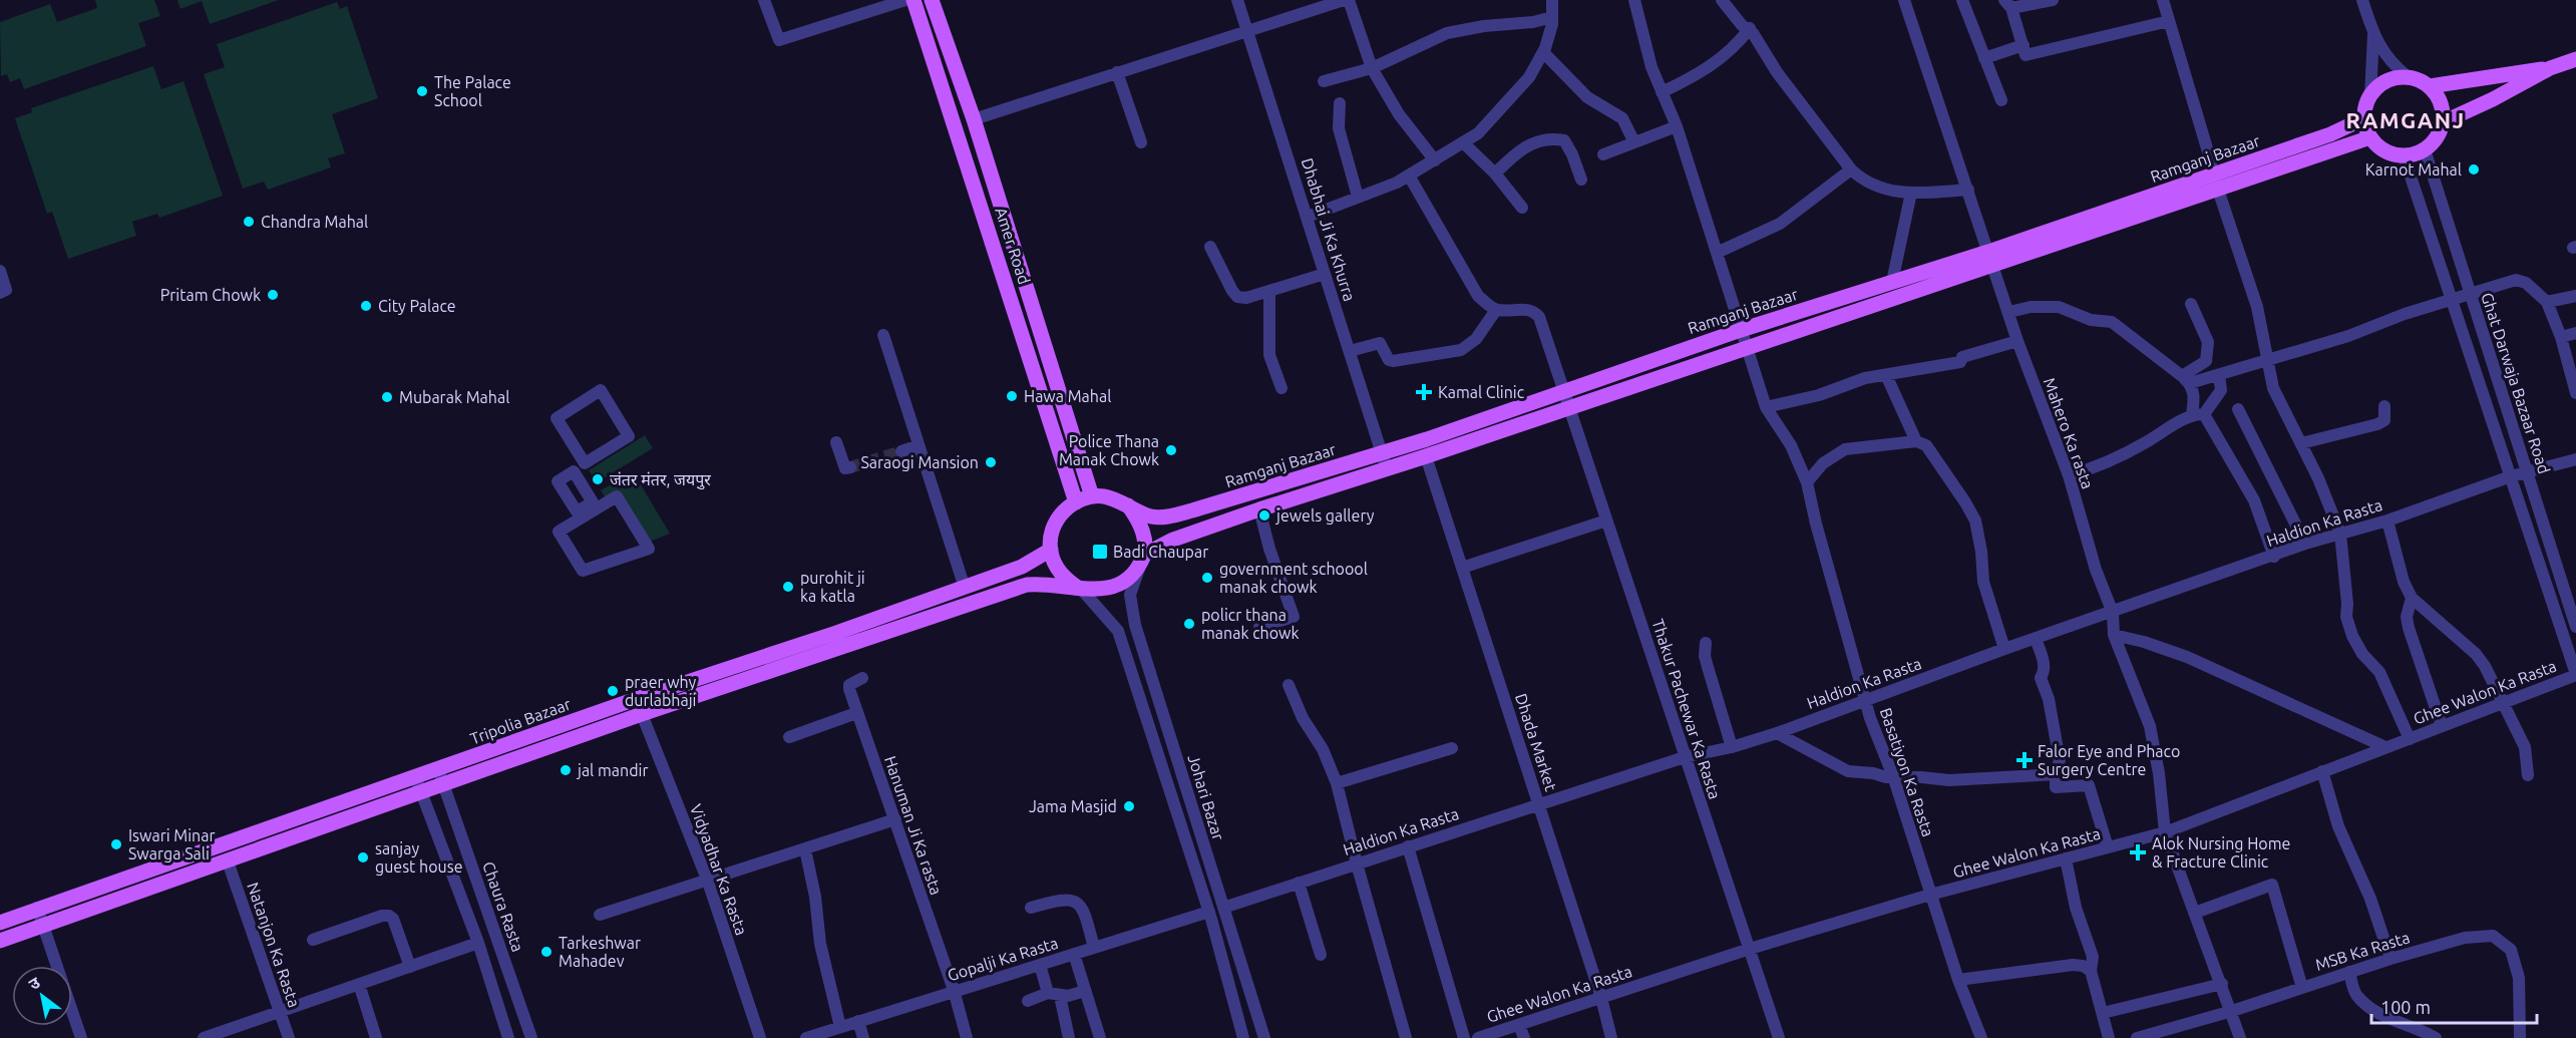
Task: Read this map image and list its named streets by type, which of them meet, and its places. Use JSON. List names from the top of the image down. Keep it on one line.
{"streets":{"main road":["Ramganj Bazaar","Amer Road","Tripolia Bazaar"],"street":["Dhabhai Ji Ka Khurra","Ghat Darwaja Bazaar Road","Mahero Ka rasta","Haldion Ka Rasta","Ghee Walon Ka Rasta","Thakur Pachewar Ka Rasta","Dhada Market","Basatiyon Ka Rasta","Johari Bazar","Hanuman Ji Ka rasta","Vidyadhar Ka Rasta","Chaura Rasta","Natanjon Ka Rasta","MSB Ka Rasta","Gopalji Ka Rasta"]},"crossings":[["Ramganj Bazaar","Dhabhai Ji Ka Khurra"],["Ramganj Bazaar","Amer Road"],["Ramganj Bazaar","Ghat Darwaja Bazaar Road"],["Ramganj Bazaar","Mahero Ka rasta"],["Ramganj Bazaar","Thakur Pachewar Ka Rasta"],["Ramganj Bazaar","Tripolia Bazaar"],["Ramganj Bazaar","Dhada Market"],["Ramganj Bazaar","Basatiyon Ka Rasta"],["Ramganj Bazaar","Johari Bazar"],["Amer Road","Tripolia Bazaar"],["Amer Road","Johari Bazar"],["Ghat Darwaja Bazaar Road","Haldion Ka Rasta"],["Mahero Ka rasta","Haldion Ka Rasta"],["Mahero Ka rasta","Ghee Walon Ka Rasta"],["Mahero Ka rasta","MSB Ka Rasta"],["Haldion Ka Rasta","Thakur Pachewar Ka Rasta"],["Haldion Ka Rasta","Dhada Market"],["Haldion Ka Rasta","Basatiyon Ka Rasta"],["Haldion Ka Rasta","Johari Bazar"],["Ghee Walon Ka Rasta","Thakur Pachewar Ka Rasta"],["Ghee Walon Ka Rasta","Dhada Market"],["Ghee Walon Ka Rasta","Basatiyon Ka Rasta"],["Tripolia Bazaar","Johari Bazar"],["Tripolia Bazaar","Vidyadhar Ka Rasta"],["Tripolia Bazaar","Chaura Rasta"],["Tripolia Bazaar","Natanjon Ka Rasta"],["Johari Bazar","Gopalji Ka Rasta"],["Hanuman Ji Ka rasta","Gopalji Ka Rasta"]],"districts":["RAMGANJ"],"places":{"other":["The Palace School","Karnot Mahal","Chandra Mahal","Pritam Chowk","City Palace","Hawa Mahal","Mubarak Mahal","Police Thana Manak Chowk","Saraogi Mansion","जंतर मंतर, जयपुर","jewels gallery","government schoool manak chowk","purohit ji ka katla","policr thana manak chowk","praer why durlabhaji","jal mandir","Jama Masjid","Iswari Minar Swarga Sali","sanjay guest house","Tarkeshwar Mahadev"],"health":["Kamal Clinic","Falor Eye and Phaco Surgery Centre","Alok Nursing Home & Fracture Clinic"],"transit":["Badi Chaupar"]},"scale_bar":"100 m","north":"top left"}
